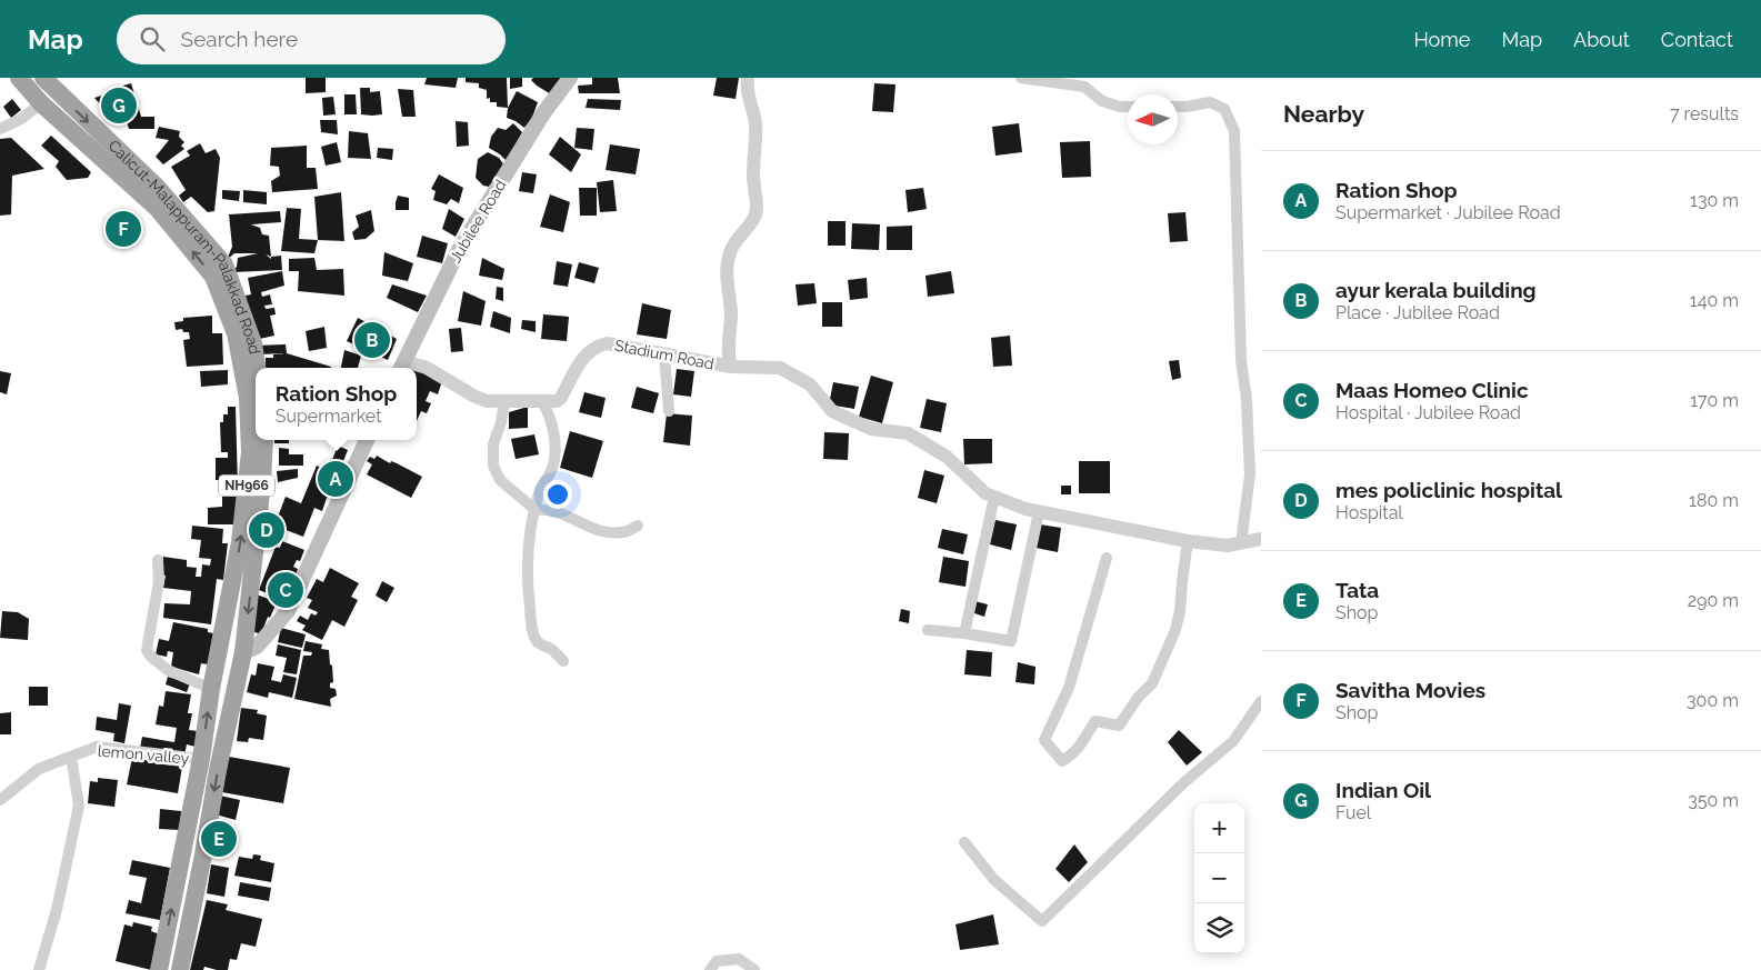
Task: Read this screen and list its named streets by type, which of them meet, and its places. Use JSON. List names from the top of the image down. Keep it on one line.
{"streets":{"highway":["Calicut-Malappuram-Palakkad Road","NH966"],"main road":["Jubilee Road"],"street":["Stadium Road","lemon valley"]},"crossings":[["Jubilee Road","Stadium Road"],["NH966","lemon valley"]],"one_way":["Calicut-Malappuram-Palakkad Road"],"north":"left","page":{"header":"Map","search":"Search here","nav":["Home","Map","About","Contact"],"heading":["Nearby","7 results"],"pins":["G","F","B","A","D","C","E"],"list":[{"mark":"A","name":"Ration Shop","note":"Supermarket · Jubilee Road","value":"130 m"},{"mark":"B","name":"ayur kerala building","note":"Place · Jubilee Road","value":"140 m"},{"mark":"C","name":"Maas Homeo Clinic","note":"Hospital · Jubilee Road","value":"170 m"},{"mark":"D","name":"mes policlinic hospital","note":"Hospital","value":"180 m"},{"mark":"E","name":"Tata","note":"Shop","value":"290 m"},{"mark":"F","name":"Savitha Movies","note":"Shop","value":"300 m"},{"mark":"G","name":"Indian Oil","note":"Fuel","value":"350 m"}],"popup":["Ration Shop","Supermarket"],"map_buttons":["+","−"]}}
